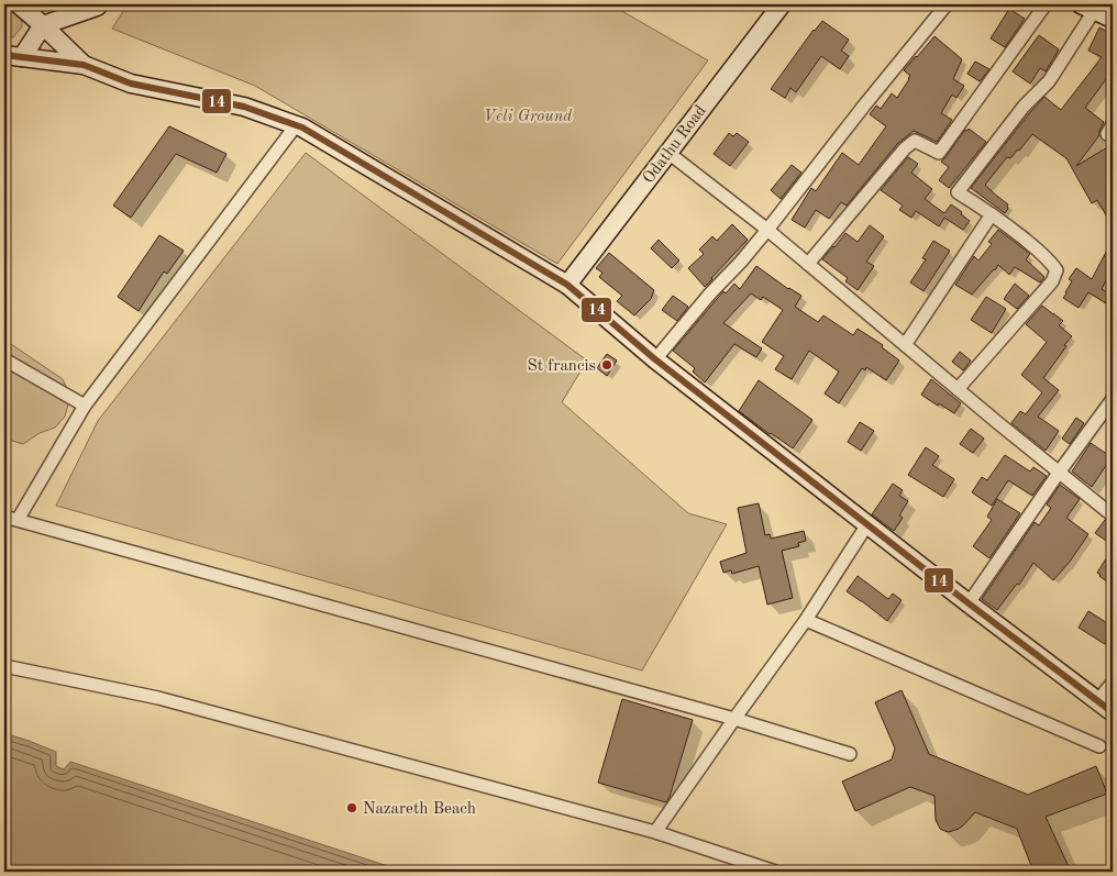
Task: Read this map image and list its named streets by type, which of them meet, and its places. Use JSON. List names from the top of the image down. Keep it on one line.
{"streets":{"main road":["Odathu Road"]},"parks":["Veli Ground"],"places":["St francis","Nazareth Beach"],"lines":["transit line 14"]}
